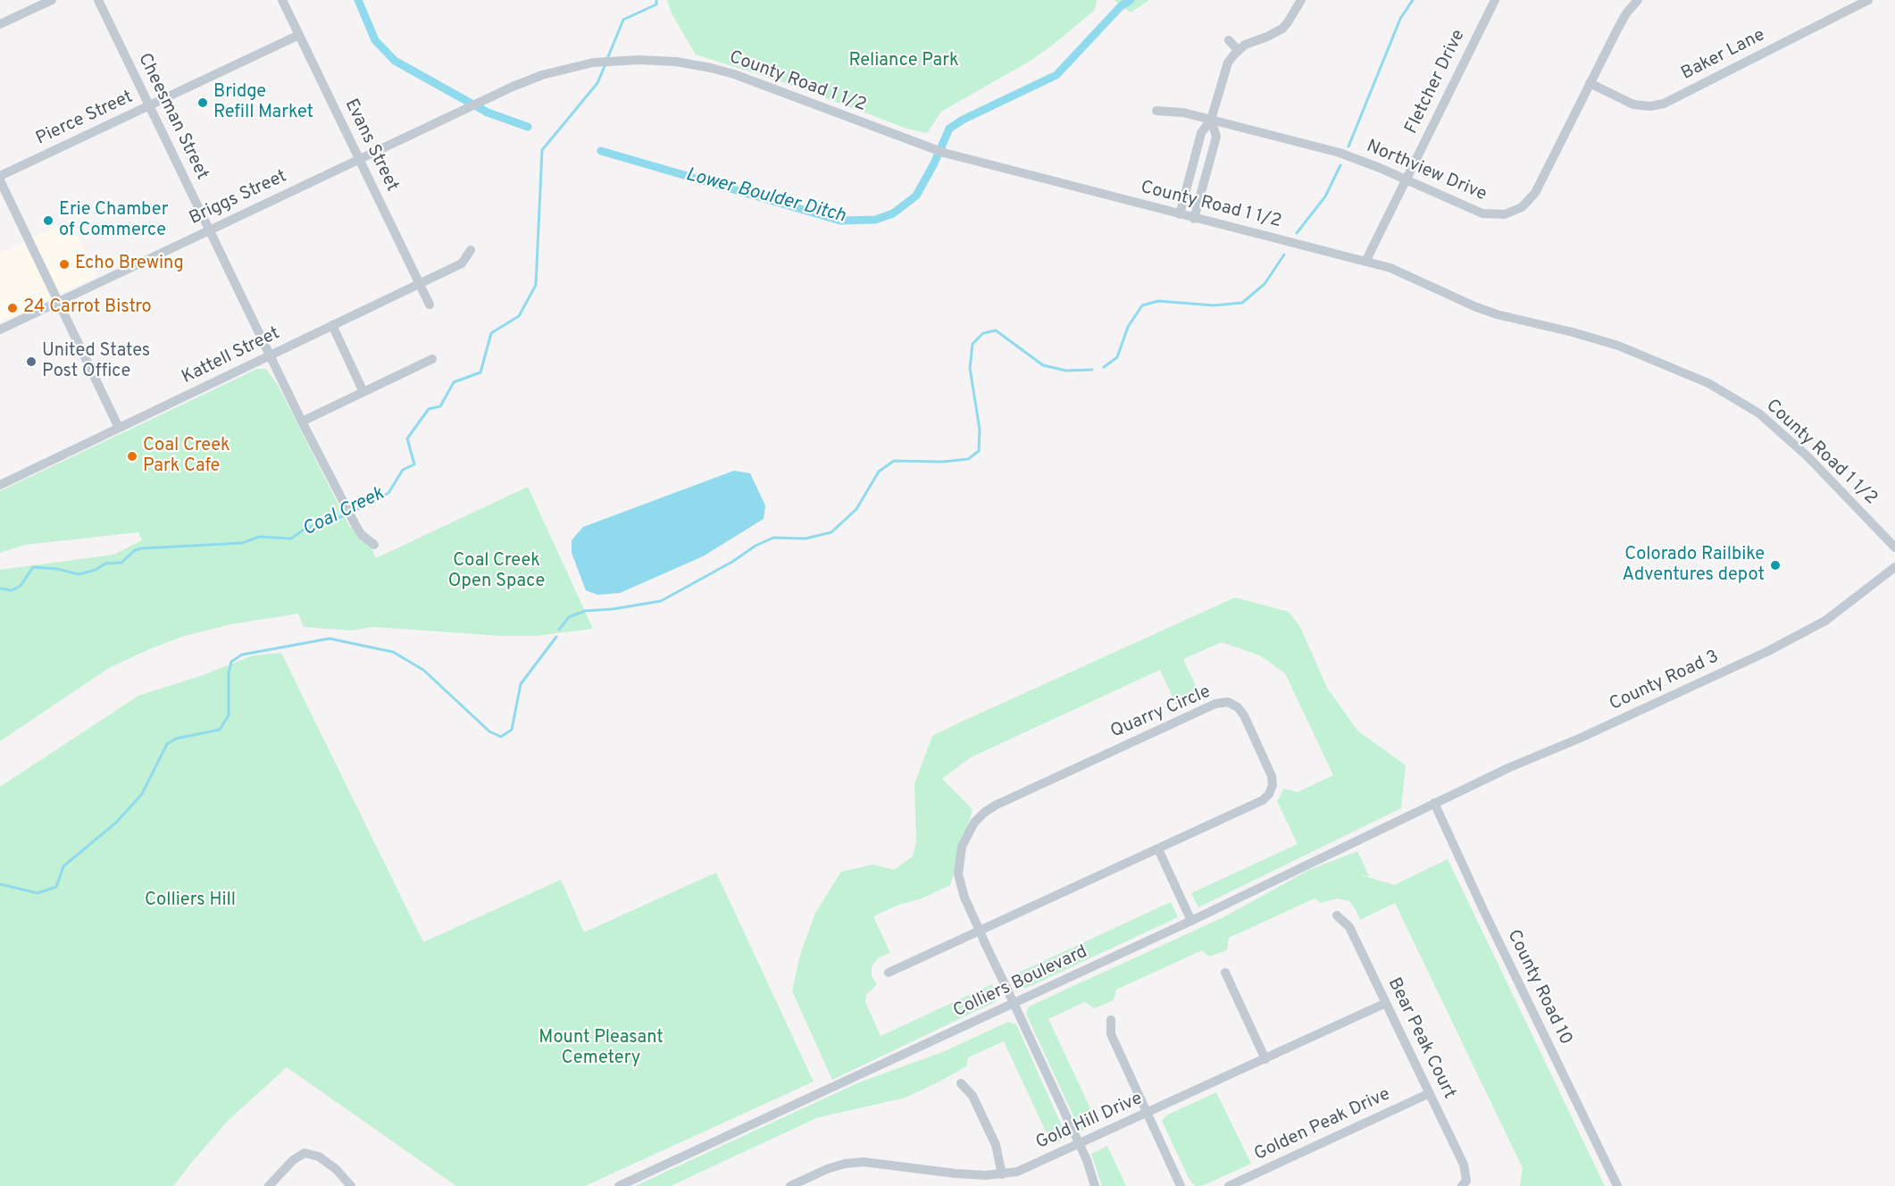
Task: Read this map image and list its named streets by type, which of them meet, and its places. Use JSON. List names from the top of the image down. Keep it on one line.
{"streets":{"street":["Baker Lane","County Road 1 1/2","Fletcher Drive","Cheesman Street","Pierce Street","Evans Street","Northview Drive","Briggs Street","Kattell Street","County Road 3","Quarry Circle","Colliers Boulevard","County Road 10","Bear Peak Court","Gold Hill Drive","Golden Peak Drive"]},"crossings":[["Baker Lane","Northview Drive"],["County Road 1 1/2","Fletcher Drive"],["County Road 1 1/2","Briggs Street"],["Fletcher Drive","Northview Drive"],["Cheesman Street","Pierce Street"],["Cheesman Street","Briggs Street"],["Cheesman Street","Kattell Street"],["Pierce Street","Evans Street"],["Evans Street","Briggs Street"],["Evans Street","Kattell Street"],["County Road 3","Colliers Boulevard"],["County Road 3","County Road 10"],["Quarry Circle","Colliers Boulevard"],["Quarry Circle","Gold Hill Drive"],["Colliers Boulevard","County Road 10"],["Bear Peak Court","Gold Hill Drive"],["Bear Peak Court","Golden Peak Drive"]],"water":["Lower Boulder Ditch","Coal Creek"],"parks":["Reliance Park","Coal Creek Open Space","Colliers Hill","Mount Pleasant Cemetery"],"places":["Bridge Refill Market","Erie Chamber of Commerce","Echo Brewing","24 Carrot Bistro","United States Post Office","Coal Creek Park Cafe","Colorado Railbike Adventures depot"]}
